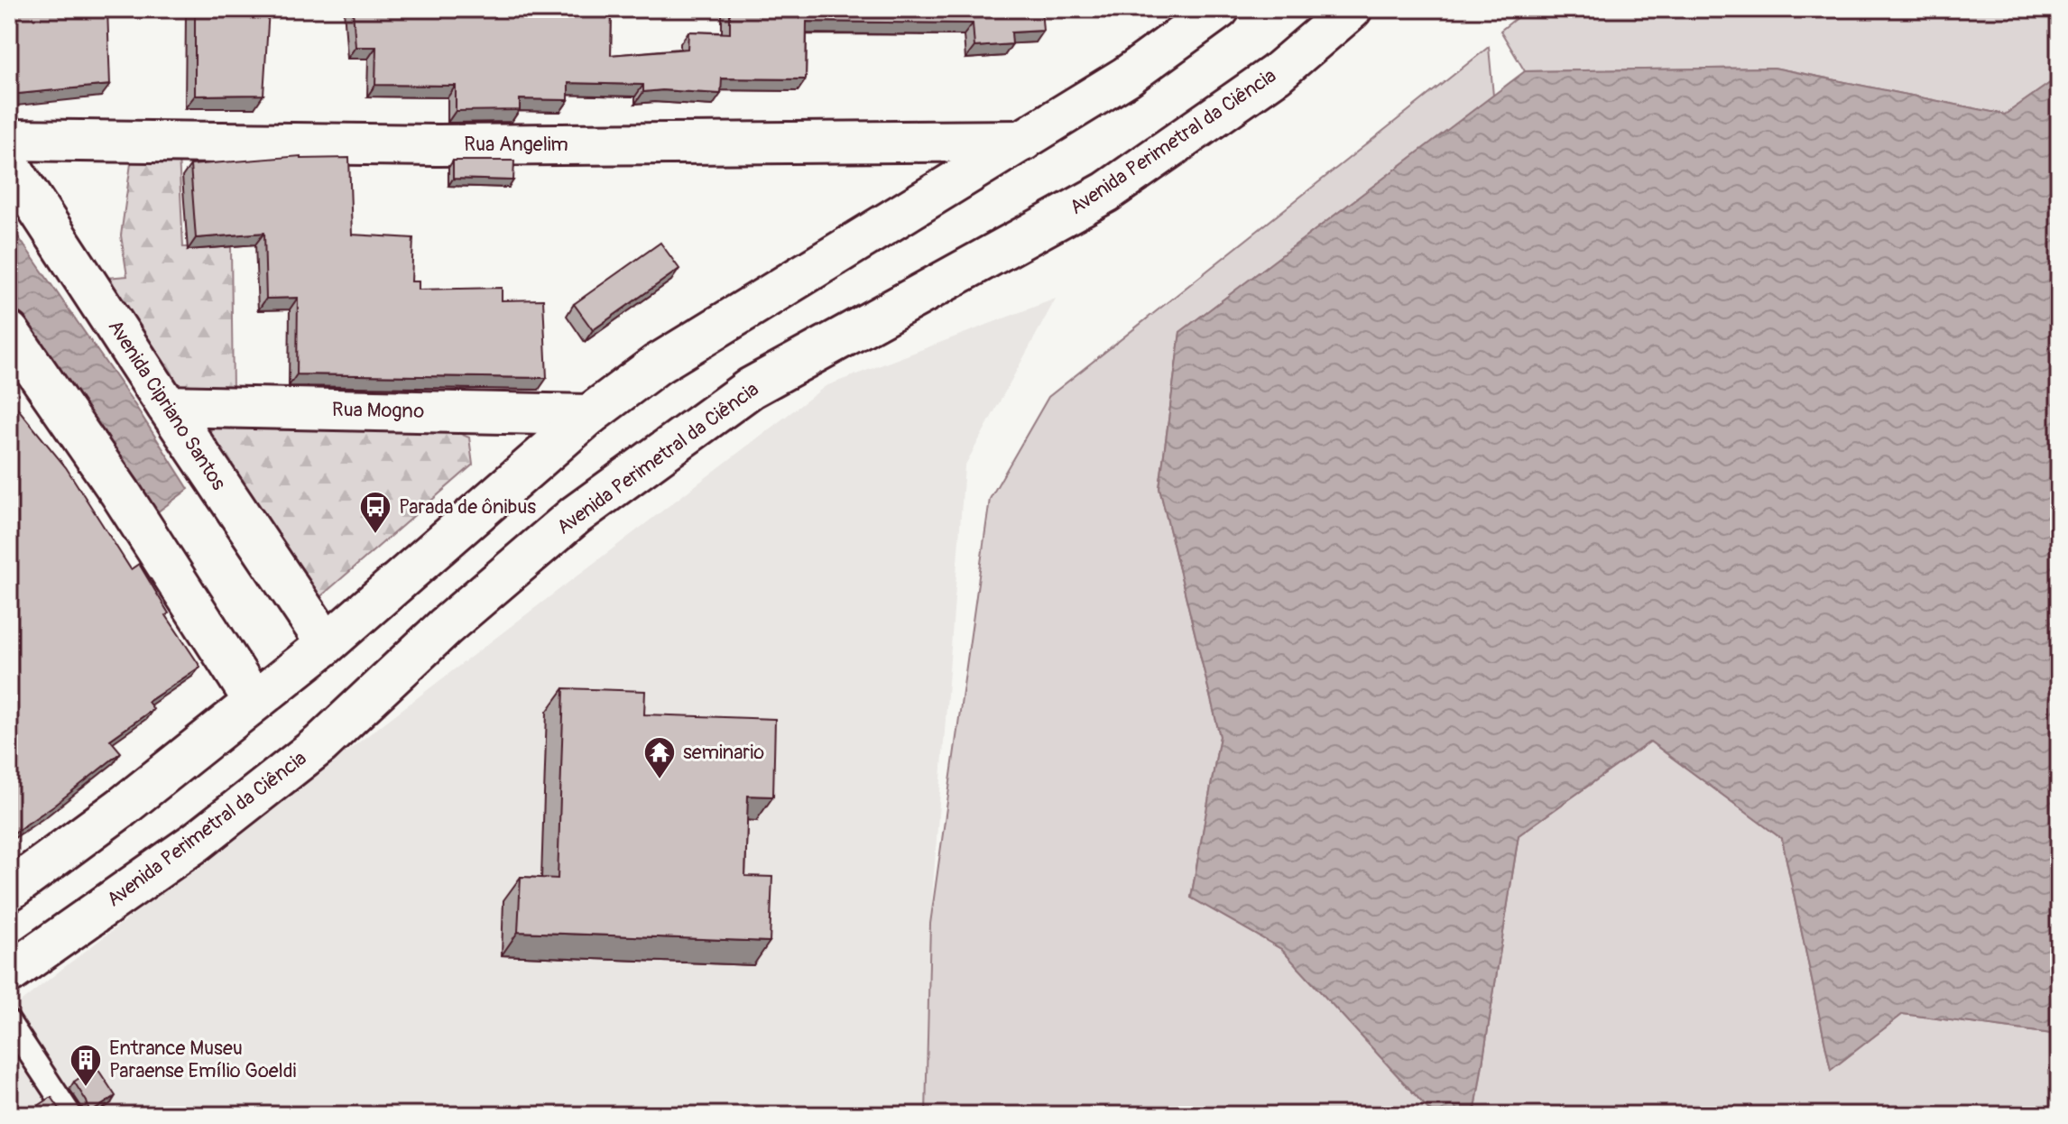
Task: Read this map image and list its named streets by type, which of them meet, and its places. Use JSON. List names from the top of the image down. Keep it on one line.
{"streets":{"main road":["Avenida Perimetral da Ciência","Rua Angelim","Avenida Cipriano Santos","Rua Mogno"]},"crossings":[["Avenida Cipriano Santos","Rua Mogno"]],"places":{"bus stop":["Parada de ônibus"],"temple":["seminario"],"building":["Entrance Museu Paraense Emílio Goeldi"]}}
